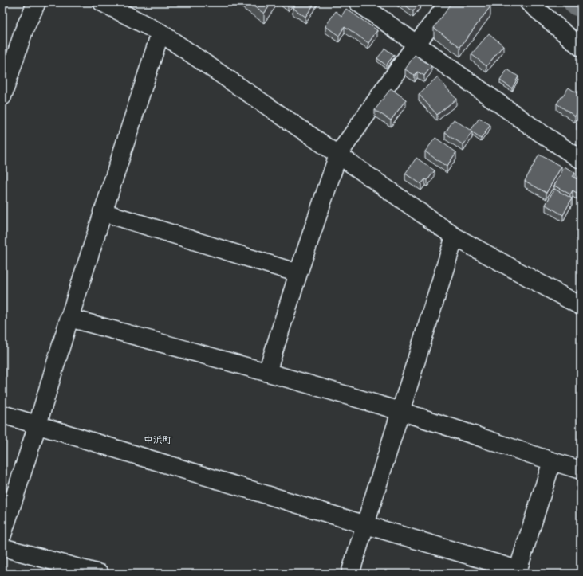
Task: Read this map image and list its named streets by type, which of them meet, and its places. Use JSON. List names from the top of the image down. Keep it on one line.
{"districts":["中浜町"]}
